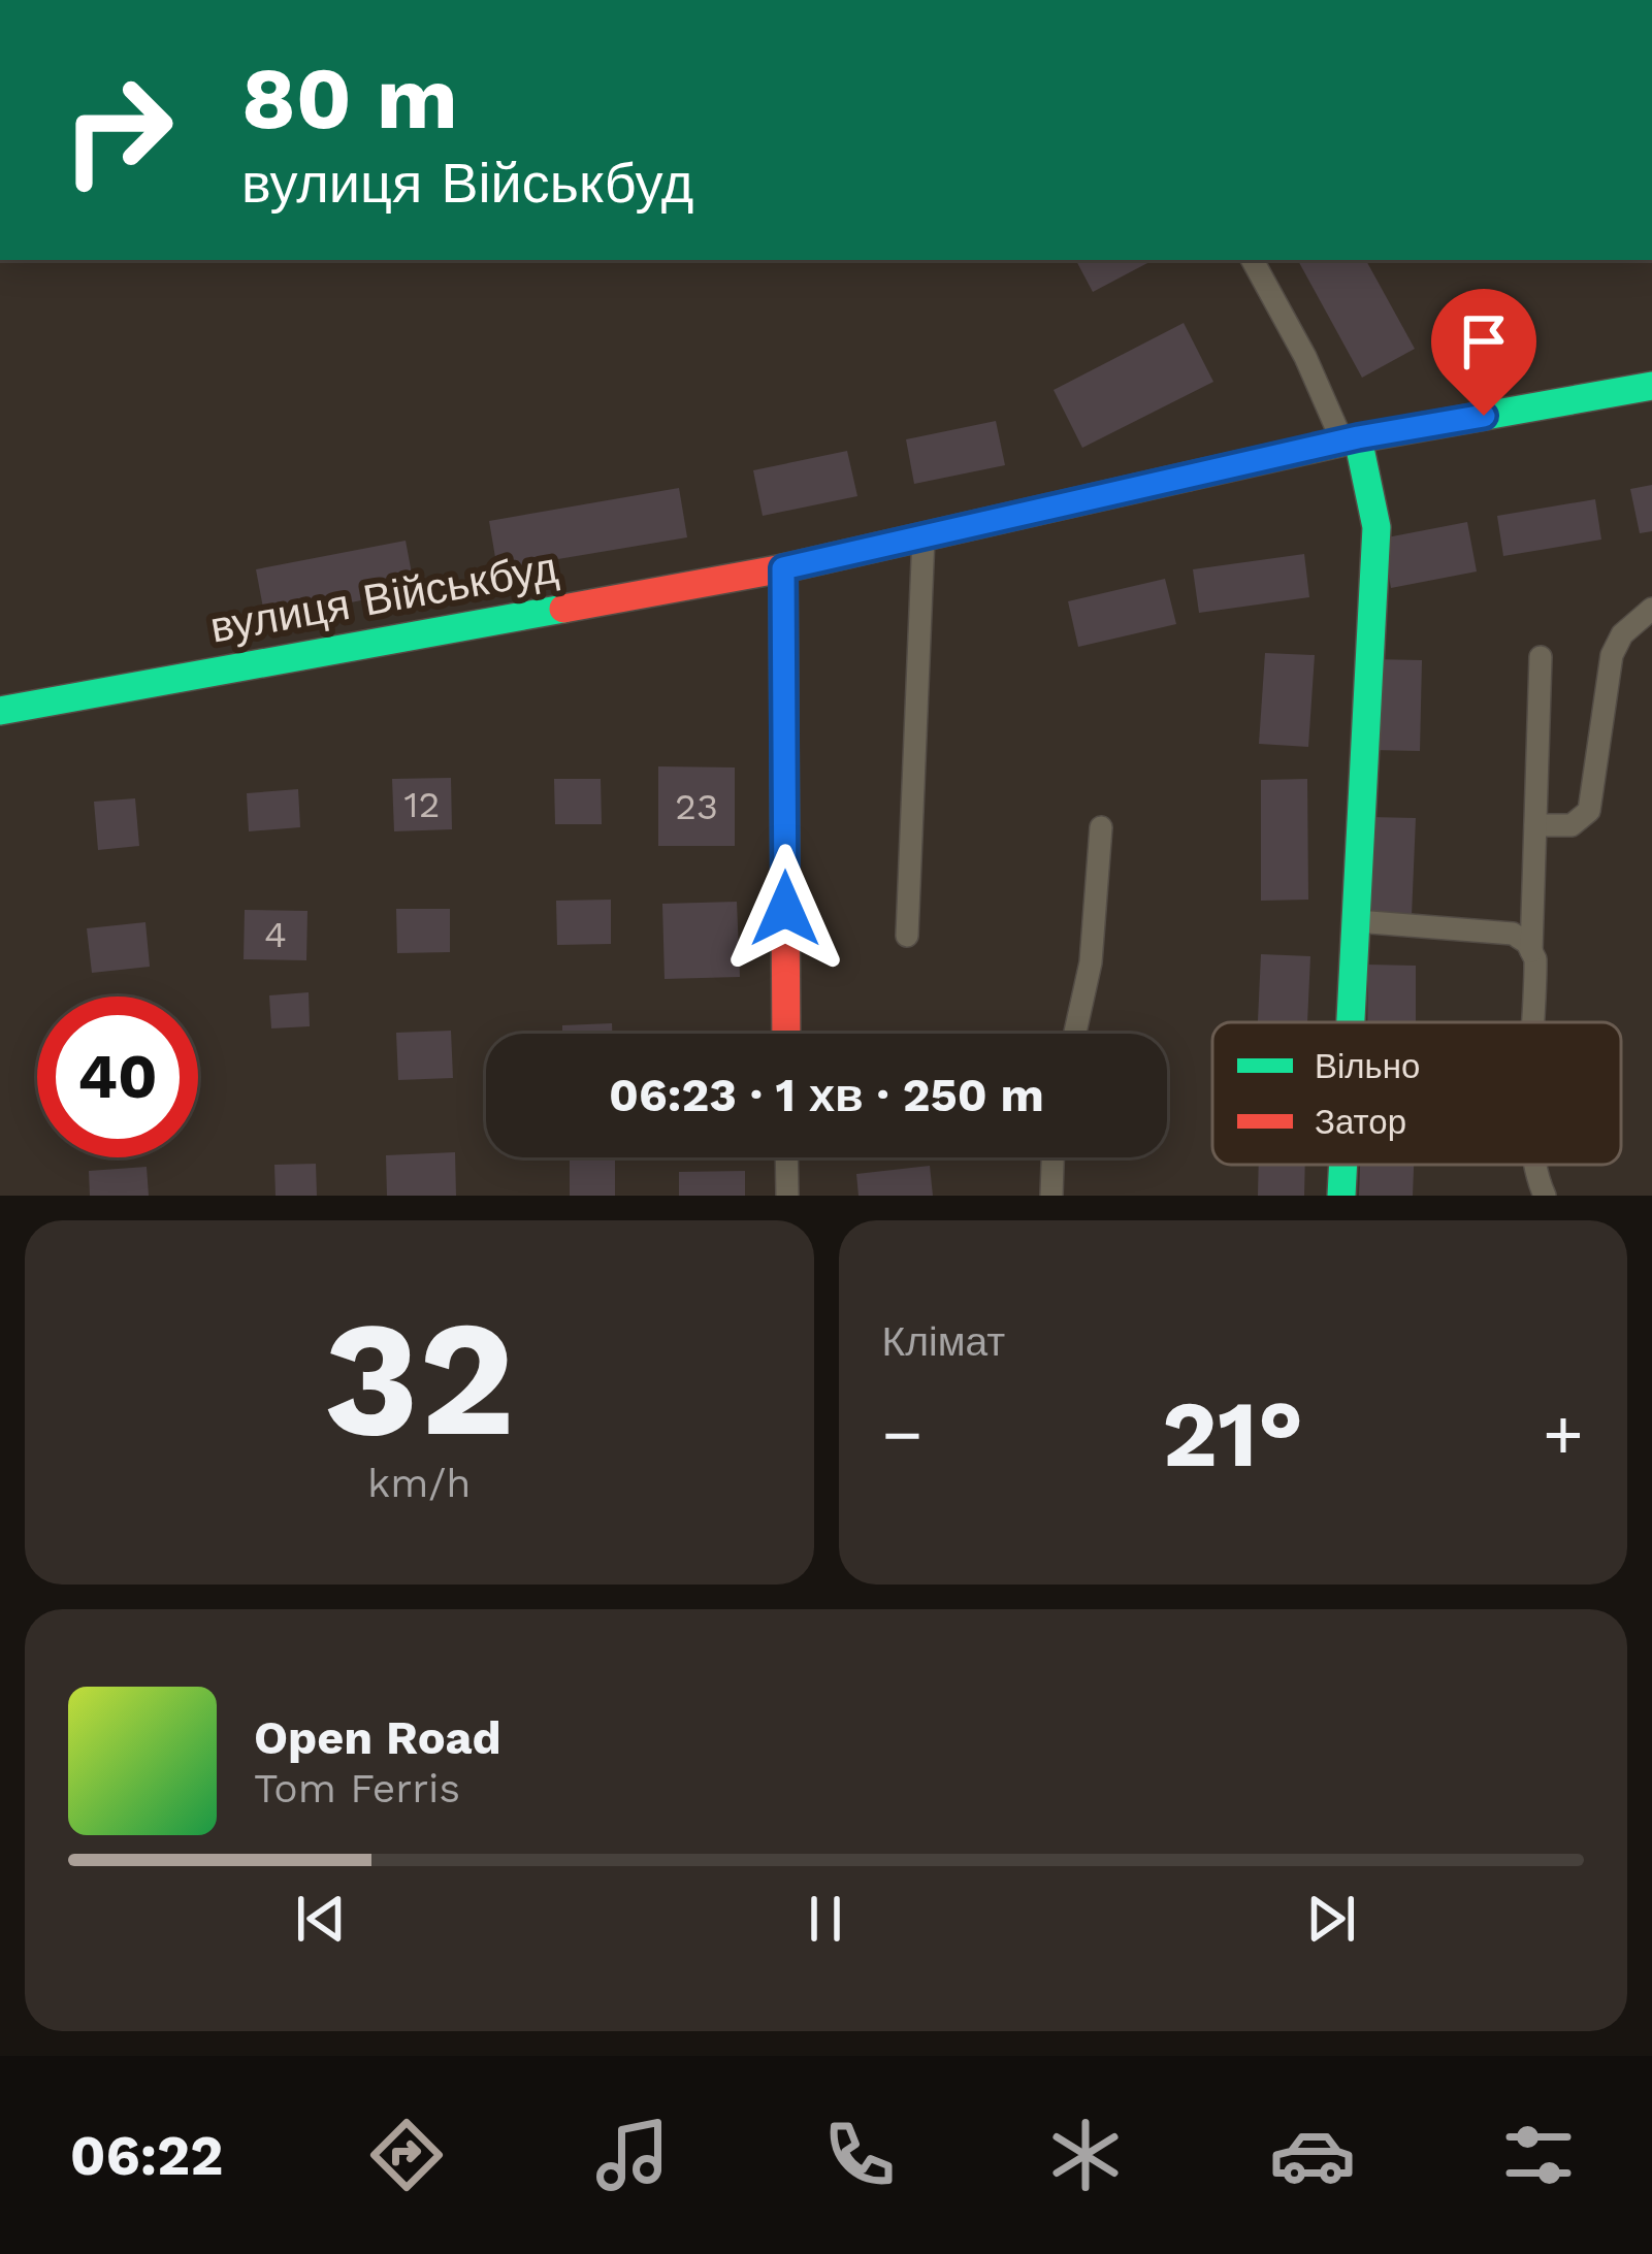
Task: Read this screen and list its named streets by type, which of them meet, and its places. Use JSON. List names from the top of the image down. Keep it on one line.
{"streets":{"street":["вулиця Військбуд"]},"house_numbers":["12","23","4"],"legend":["Вільно","Затор"],"page":{"turn":["80 m","вулиця Військбуд"],"limit":"40","trip":"06:23 · 1 хв · 250 m","tile":[["32","km/h"],"Клімат"],"heat":["−","21°","+"],"song":["Open Road","Tom Ferris"],"tabs":"06:22"}}
